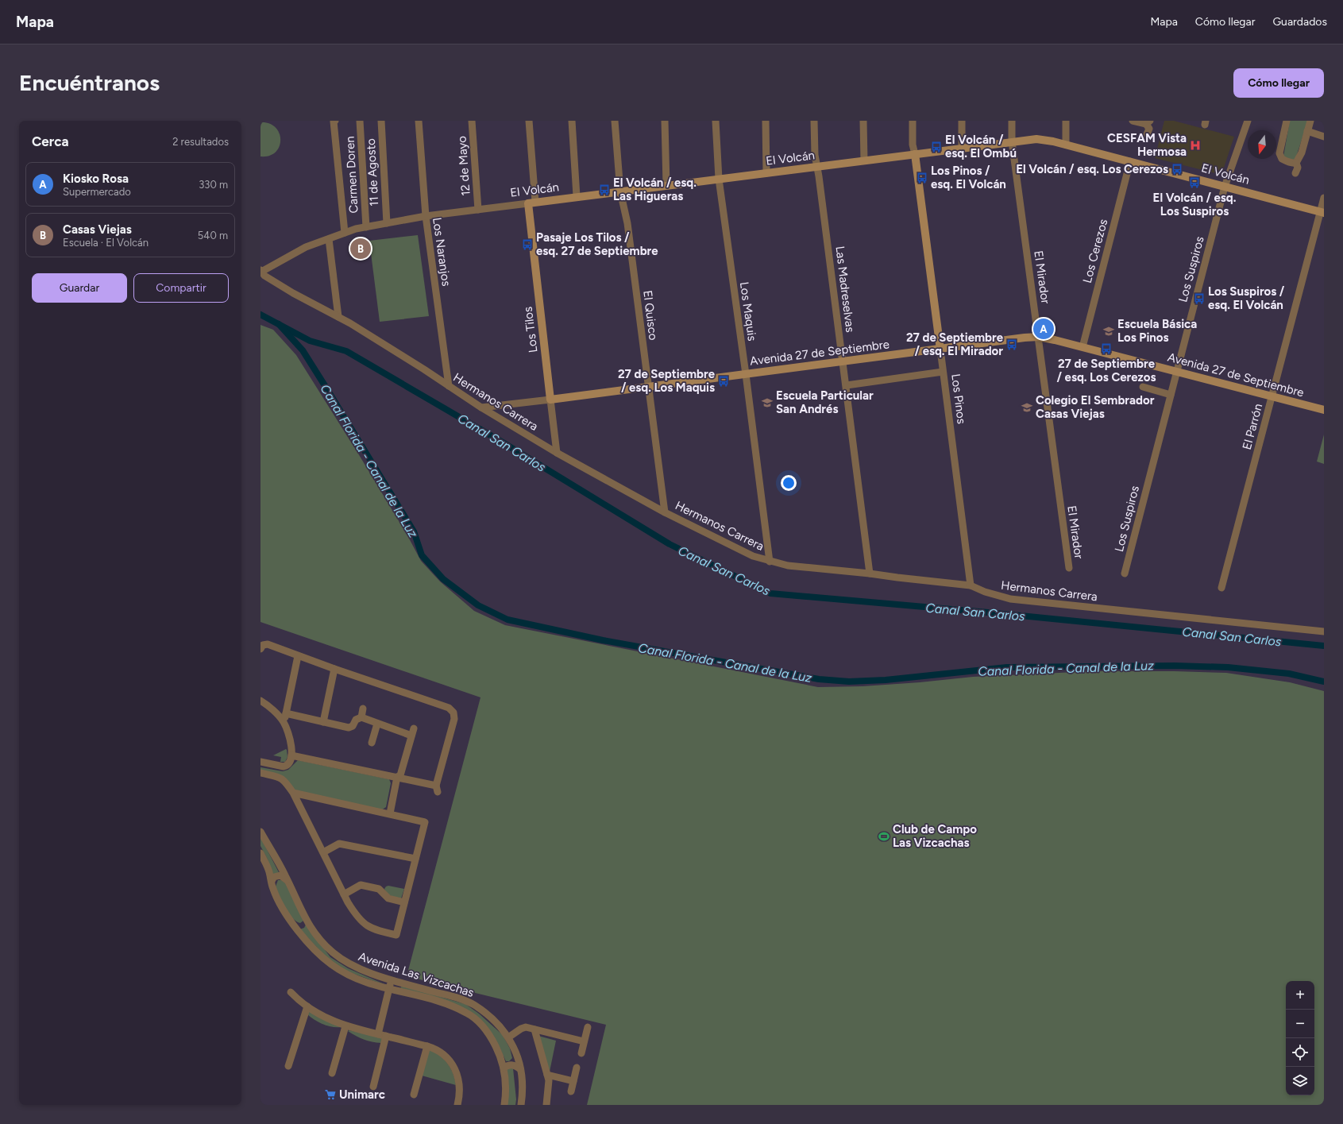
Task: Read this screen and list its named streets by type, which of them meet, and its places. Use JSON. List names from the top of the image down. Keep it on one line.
{"streets":{"street":["El Volcán","12 de Mayo","11 de Agosto","Carmen Doren","Los Cerezos","Los Naranjos","Los Suspiros","El Mirador","Las Madreselvas","Los Maquis","El Quisco","Los Tilos","Avenida 27 de Septiembre","Los Pinos","Hermanos Carrera","El Parrón","Avenida Las Vizcachas"]},"crossings":[["El Volcán","12 de Mayo"],["El Volcán","11 de Agosto"],["El Volcán","Carmen Doren"],["El Volcán","Los Cerezos"],["El Volcán","Los Naranjos"],["El Volcán","Los Suspiros"],["El Volcán","El Mirador"],["El Volcán","Las Madreselvas"],["El Volcán","Los Maquis"],["El Volcán","El Quisco"],["El Volcán","Los Tilos"],["El Volcán","Los Pinos"],["El Volcán","Hermanos Carrera"],["El Volcán","El Parrón"],["Los Cerezos","Avenida 27 de Septiembre"],["Los Naranjos","Hermanos Carrera"],["Los Suspiros","Avenida 27 de Septiembre"],["El Mirador","Avenida 27 de Septiembre"],["Las Madreselvas","Avenida 27 de Septiembre"],["Las Madreselvas","Hermanos Carrera"],["Los Maquis","Avenida 27 de Septiembre"],["Los Maquis","Hermanos Carrera"],["El Quisco","Avenida 27 de Septiembre"],["El Quisco","Hermanos Carrera"],["Los Tilos","Avenida 27 de Septiembre"],["Los Tilos","Hermanos Carrera"],["Avenida 27 de Septiembre","Los Pinos"],["Avenida 27 de Septiembre","Hermanos Carrera"],["Avenida 27 de Septiembre","El Parrón"],["Los Pinos","Hermanos Carrera"]],"water":["Canal San Carlos","Canal Florida - Canal de la Luz"],"places":{"hospital":["CESFAM Vista Hermosa"],"bus stop":["El Volcán / esq. El Ombú","El Volcán / esq. Los Cerezos","Los Pinos / esq. El Volcán","El Volcán / esq. Los Suspiros","El Volcán / esq. Las Higueras","Pasaje Los Tilos / esq. 27 de Septiembre","Los Suspiros / esq. El Volcán","27 de Septiembre / esq. El Mirador","27 de Septiembre / esq. Los Cerezos","27 de Septiembre / esq. Los Maquis"],"school or university":["Escuela Básica Los Pinos","Escuela Particular San Andrés","Colegio El Sembrador Casas Viejas"],"sports":["Club de Campo Las Vizcachas"],"supermarket":["Unimarc"]},"north":"bottom","page":{"header":"Mapa","nav":["Mapa","Cómo llegar","Guardados"],"buttons":["Cómo llegar",["Guardar","Compartir"]],"title":"Encuéntranos","heading":["Cerca","2 resultados"],"list":[{"mark":"A","name":"Kiosko Rosa","note":"Supermercado","value":"330 m"},{"mark":"B","name":"Casas Viejas","note":"Escuela · El Volcán","value":"540 m"}],"pins":["B","A"],"map_buttons":["+","−"]}}
